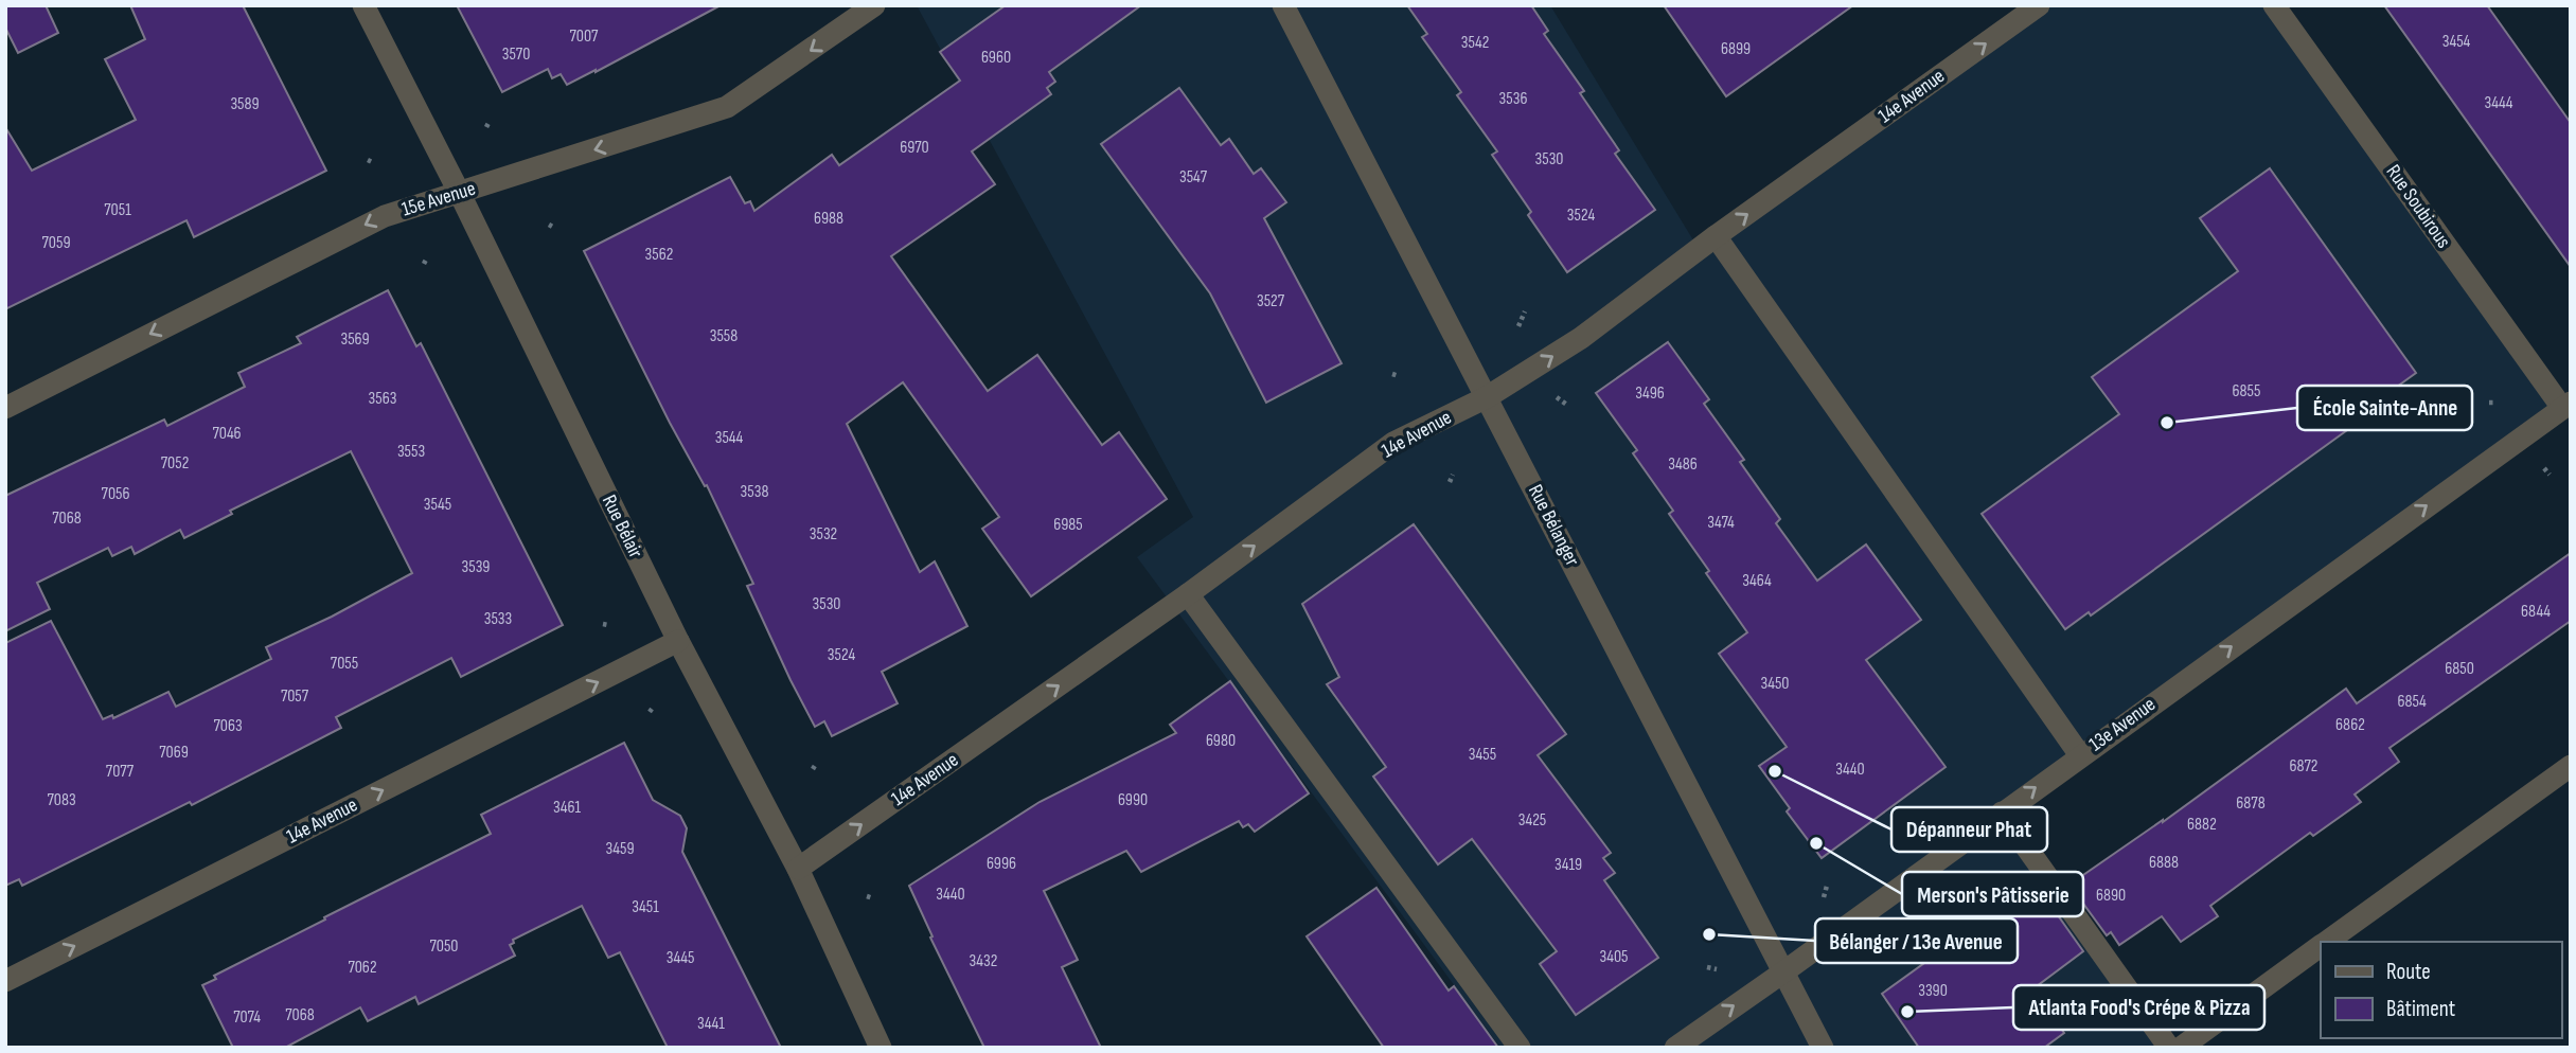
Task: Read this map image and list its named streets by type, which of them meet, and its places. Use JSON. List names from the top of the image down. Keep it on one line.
{"streets":{"street":["14e Avenue","15e Avenue","Rue Soubirous","Rue Bélanger","Rue Bélair","13e Avenue"]},"crossings":[["14e Avenue","Rue Bélanger"],["14e Avenue","Rue Bélair"],["15e Avenue","Rue Bélair"],["Rue Soubirous","13e Avenue"],["Rue Bélanger","13e Avenue"]],"one_way":["14e Avenue","15e Avenue","13e Avenue"],"places":["École Sainte-Anne","Dépanneur Phat","Merson's Pâtisserie","Bélanger / 13e Avenue","Atlanta Food's Crépe & Pizza"],"house_numbers":["7007","3454","3542","6899","3570","6960","3536","3444","3589","6970","3530","3547","7051","3524","6988","7059","3562","3527","3558","3569","6855","3496","3563","7046","3544","3553","7052","3486","3538","7056","3545","7068","3474","6985","3532","3539","3464","3530","6844","3533","3524","7055","6850","3450","7057","6854","6862","7063","6980","7069","3455","6872","3440","7077","7083","6990","6878","3461","3425","6882","3459","6888","6996","3419","3440","6890","3451","7050","3405","3445","3432","7062","3390","7068","7074","3441"],"legend":["Route","Bâtiment"]}
